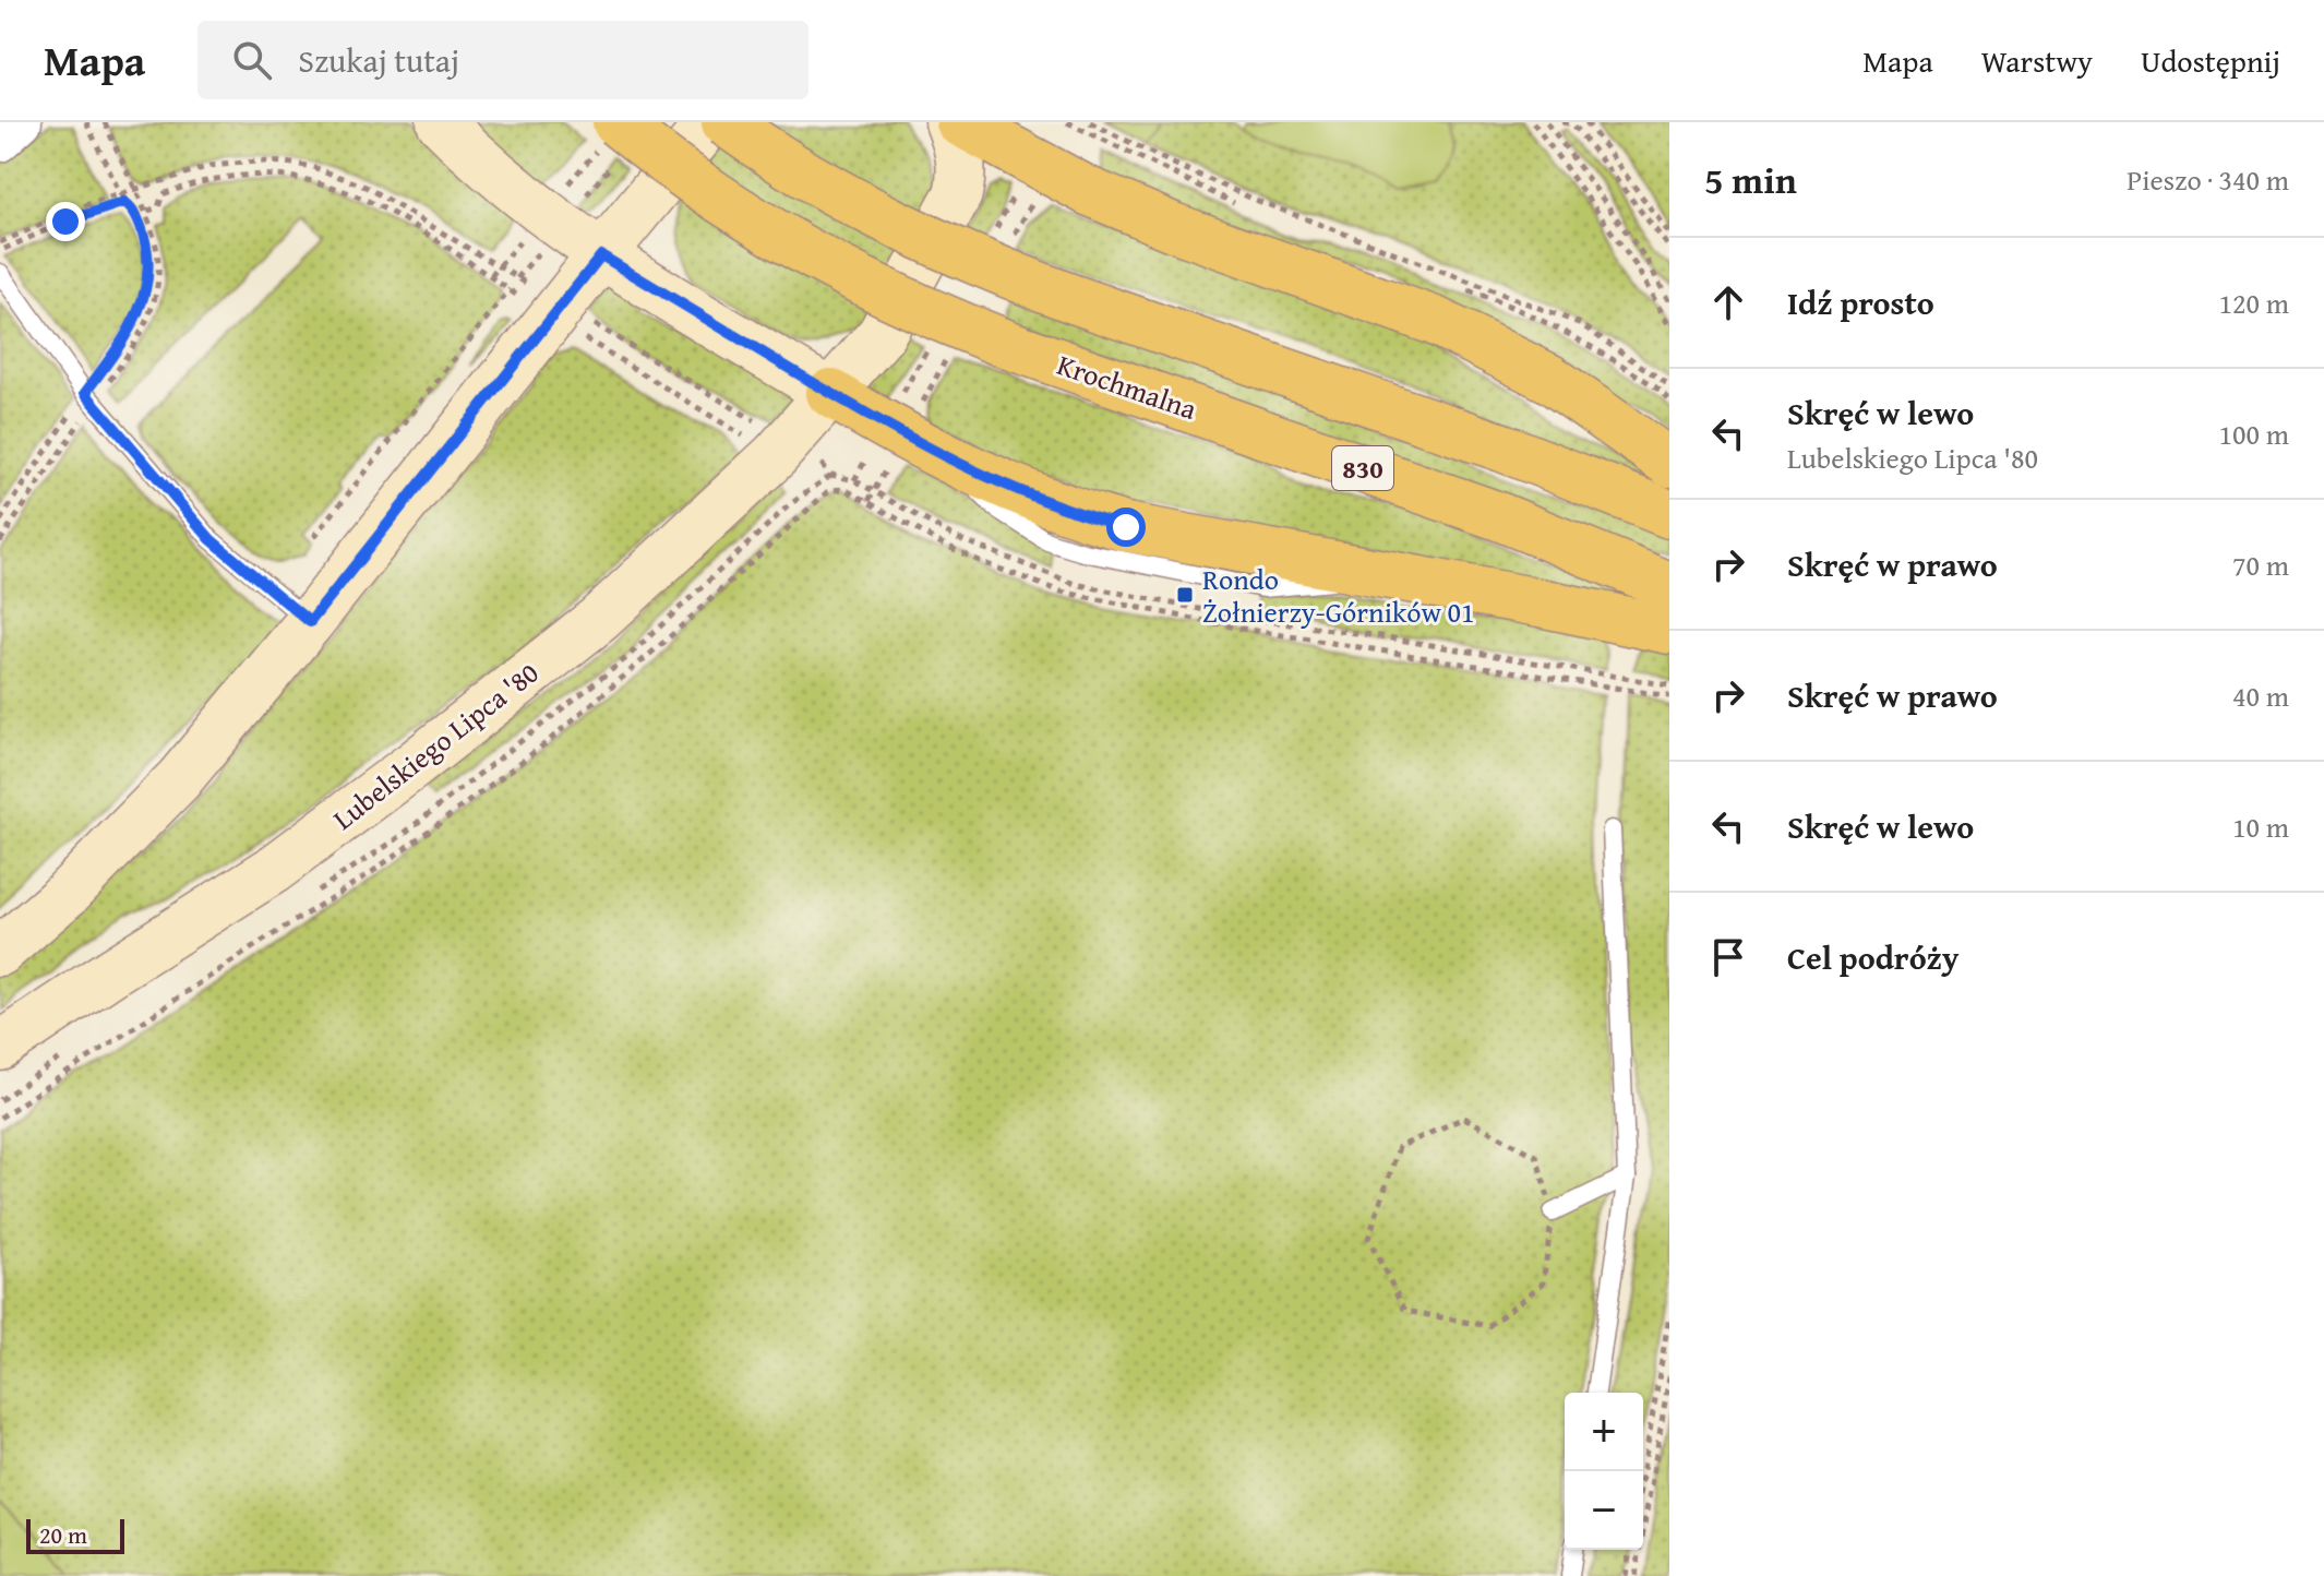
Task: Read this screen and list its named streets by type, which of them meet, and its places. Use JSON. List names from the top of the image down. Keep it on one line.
{"streets":{"main road":["Krochmalna","830","Lubelskiego Lipca '80"]},"places":{"transit":["Rondo Żołnierzy-Górników 01"]},"scale_bar":"20 m","page":{"header":"Mapa","search":"Szukaj tutaj","nav":["Mapa","Warstwy","Udostępnij"],"heading":["5 min","Pieszo · 340 m"],"list":[["Idź prosto","120 m"],["Skręć w lewo","Lubelskiego Lipca '80","100 m"],["Skręć w prawo","70 m"],["Skręć w prawo","40 m"],["Skręć w lewo","10 m"],"Cel podróży"],"map_buttons":["+","−"],"scale":"20 m"}}
